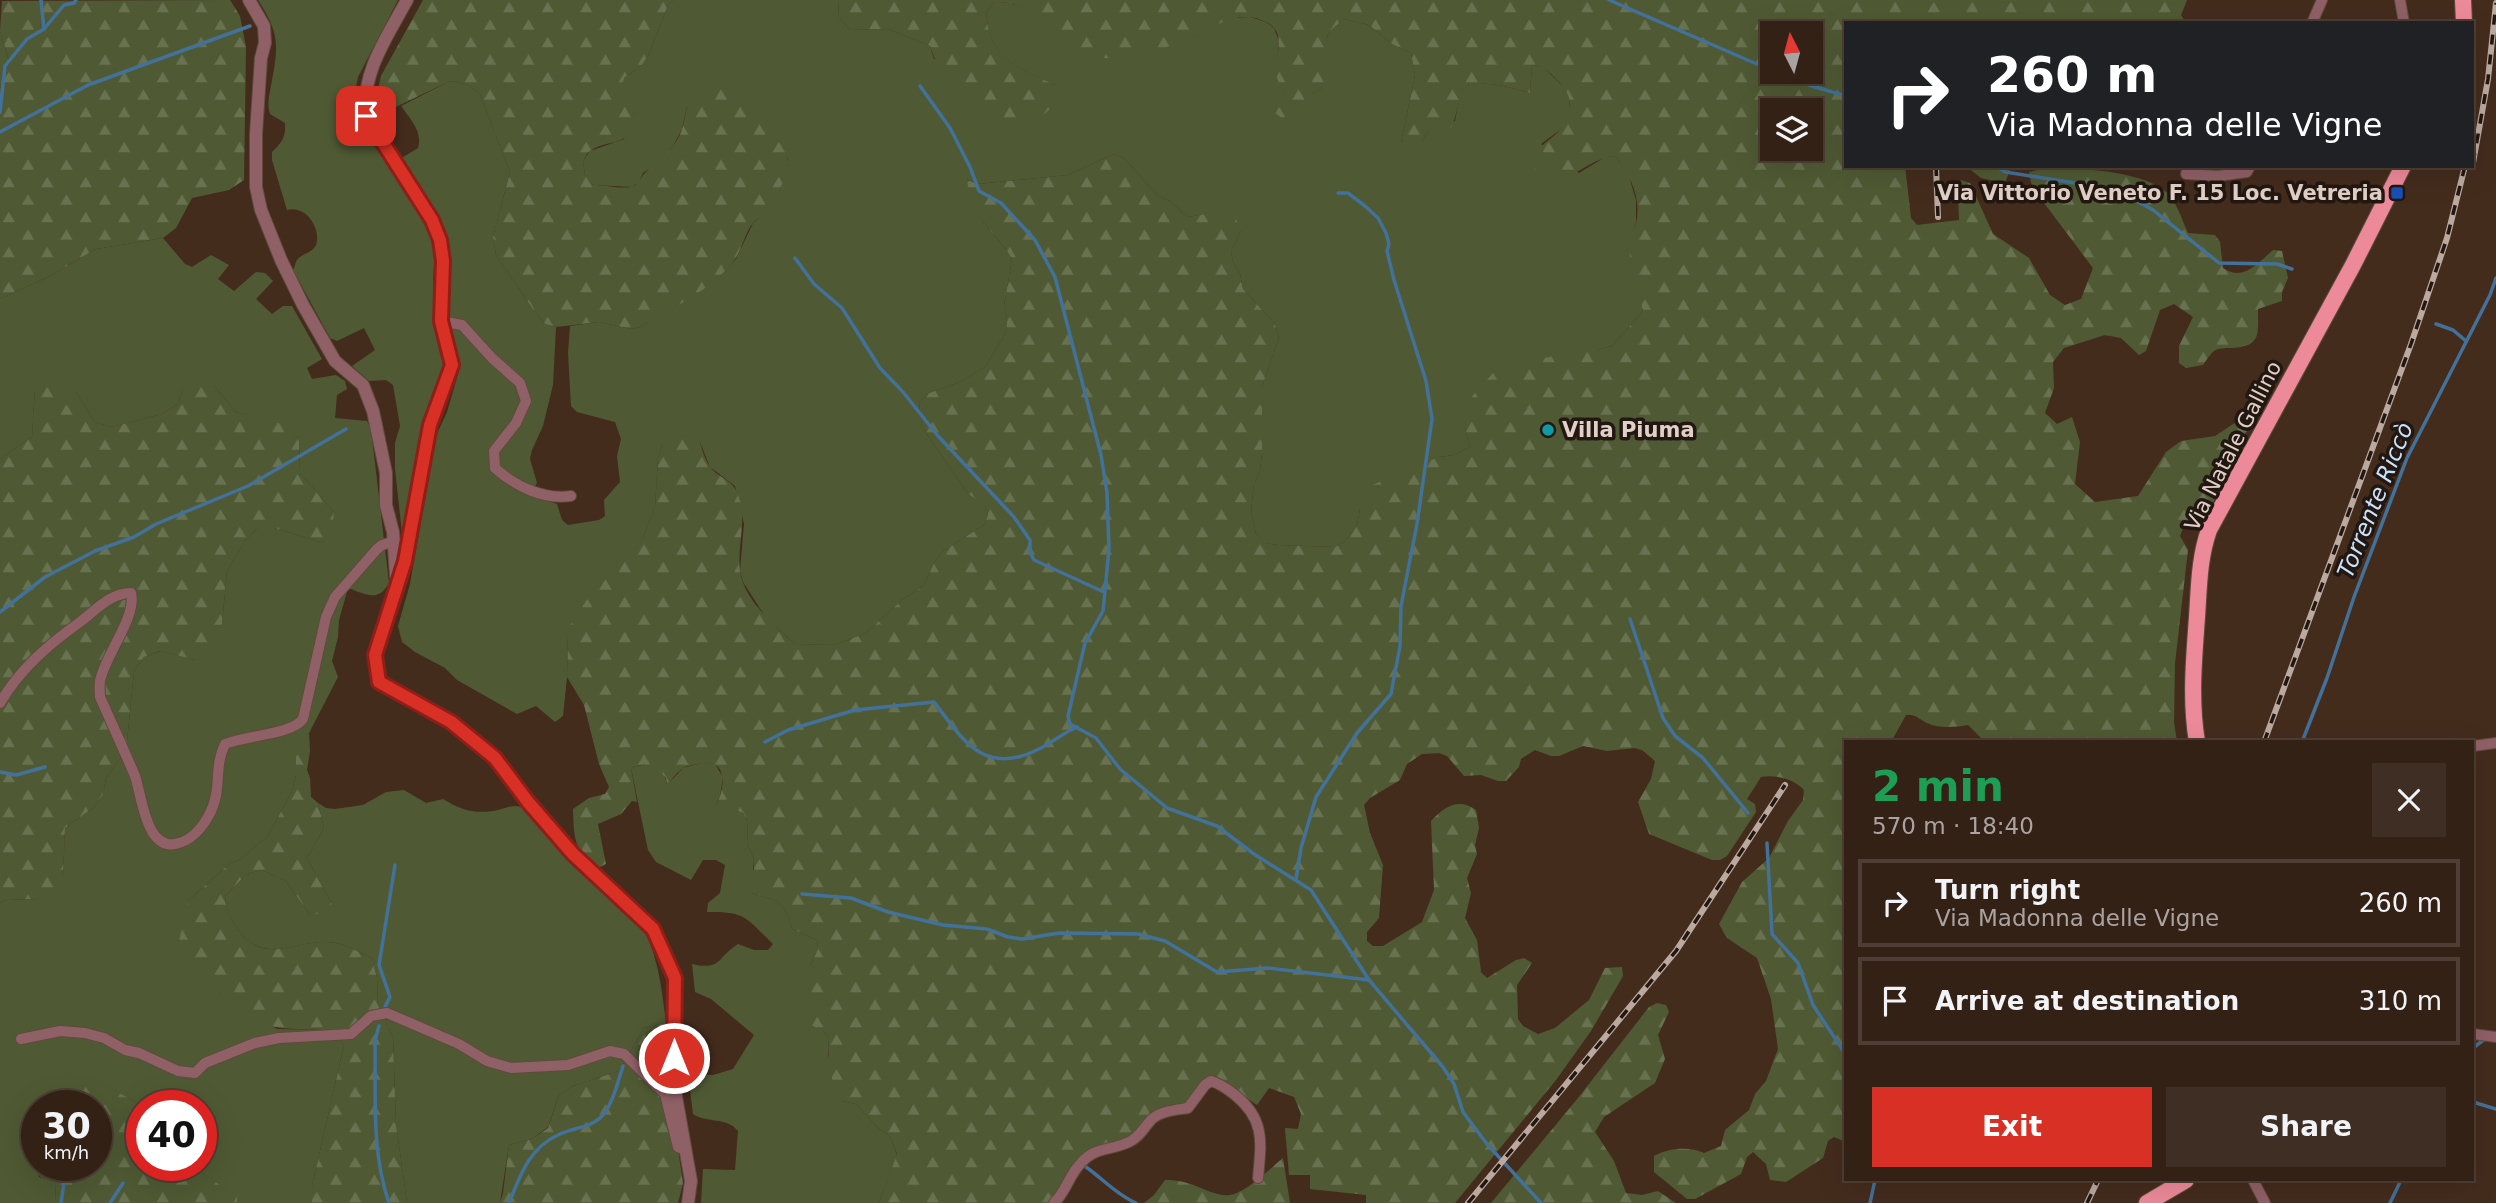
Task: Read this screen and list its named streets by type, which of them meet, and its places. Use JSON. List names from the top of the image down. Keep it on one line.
{"streets":{"main road":["Via Natale Gallino"]},"water":["Torrente Riccò"],"places":{"transit":["Via Vittorio Veneto F. 15 Loc. Vetreria"],"other":["Villa Piuma"]},"north":"top","page":{"turn":["260 m","Via Madonna delle Vigne"],"heading":["2 min","570 m · 18:40"],"list":[{"name":"Turn right","note":"Via Madonna delle Vigne","value":"260 m"},{"name":"Arrive at destination","value":"310 m"}],"buttons":["Exit","Share"],"speed":"30 km/h","limit":"40"}}
